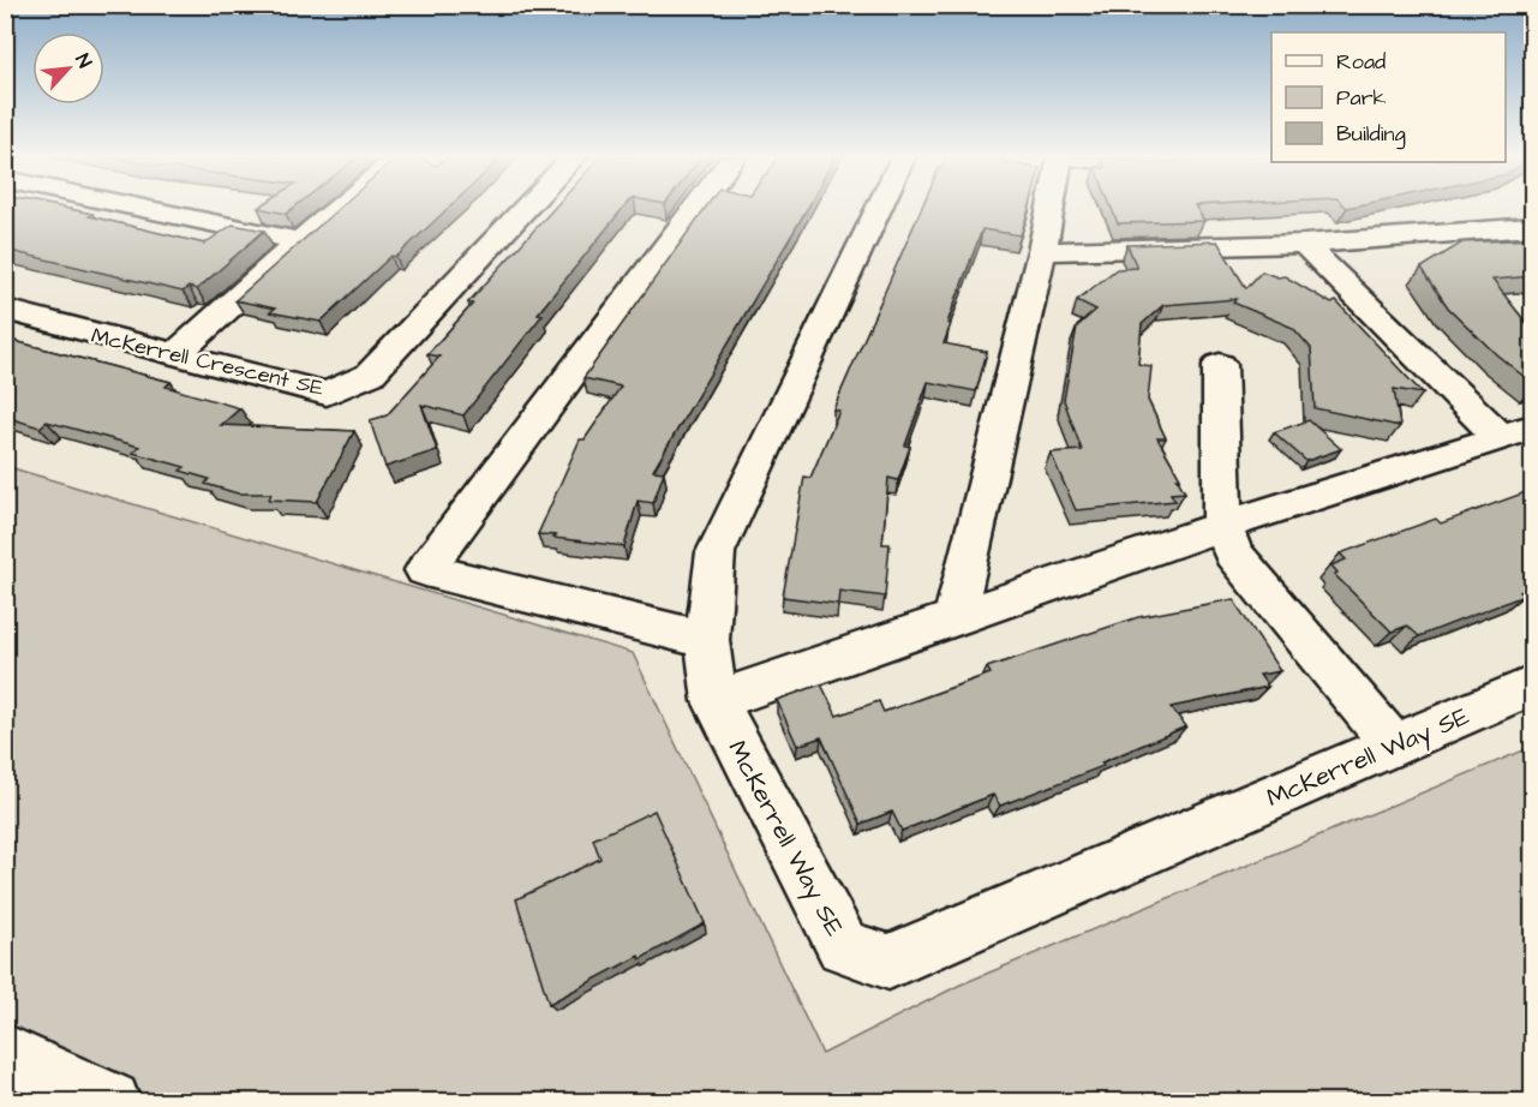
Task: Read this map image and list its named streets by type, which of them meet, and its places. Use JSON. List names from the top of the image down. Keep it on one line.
{"streets":{"main road":["McKerrell Crescent SE","McKerrell Way SE"]},"legend":["Road","Park","Building"],"north":"top right"}
